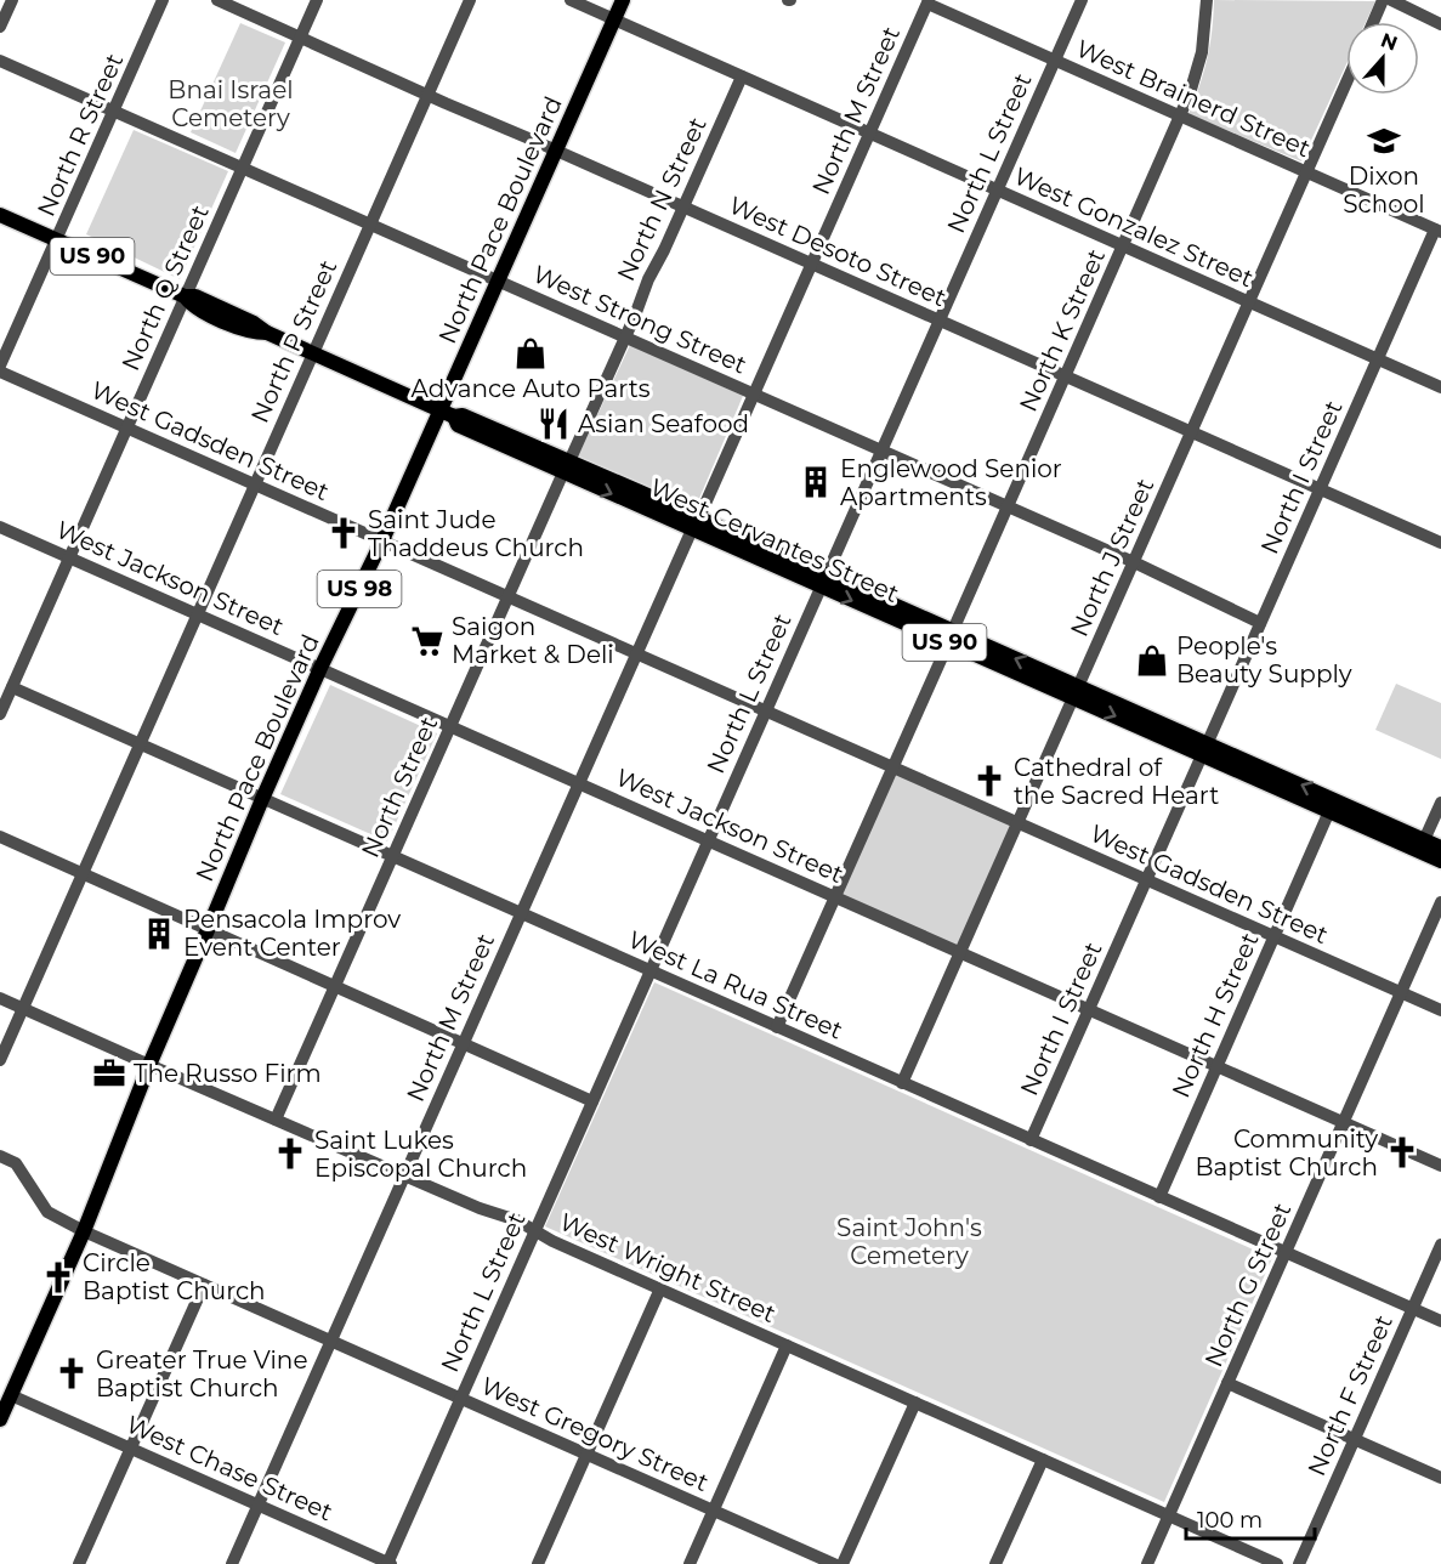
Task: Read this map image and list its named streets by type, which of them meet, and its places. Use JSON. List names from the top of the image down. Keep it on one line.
{"streets":{"main road":["North Pace Boulevard","US 90","West Cervantes Street","US 98"],"street":["West Brainerd Street","North M Street","North R Street","North L Street","North N Street","West Gonzalez Street","West Desoto Street","North Q Street","West Strong Street","North K Street","North P Street","West Gadsden Street","North I Street","North J Street","West Jackson Street","North Street","West La Rua Street","North H Street","West Wright Street","North G Street","North F Street","West Gregory Street","West Chase Street"]},"crossings":[["West Brainerd Street","North M Street"],["West Brainerd Street","North L Street"],["West Brainerd Street","North K Street"],["West Brainerd Street","North I Street"],["West Brainerd Street","North J Street"],["North M Street","West Gonzalez Street"],["North M Street","West Desoto Street"],["North M Street","West Strong Street"],["North M Street","West Gadsden Street"],["North M Street","West Cervantes Street"],["North M Street","West Jackson Street"],["North M Street","West La Rua Street"],["North M Street","West Wright Street"],["North M Street","West Gregory Street"],["North M Street","West Chase Street"],["North R Street","West Strong Street"],["North R Street","West Gadsden Street"],["North R Street","West Cervantes Street"],["North L Street","West Gonzalez Street"],["North L Street","West Desoto Street"],["North L Street","West Strong Street"],["North L Street","West Gadsden Street"],["North L Street","West Cervantes Street"],["North L Street","West Jackson Street"],["North L Street","West La Rua Street"],["North L Street","West Wright Street"],["North L Street","West Gregory Street"],["North L Street","West Chase Street"],["North N Street","West Gonzalez Street"],["North N Street","West Desoto Street"],["North N Street","West Strong Street"],["North N Street","West Cervantes Street"],["North N Street","North Street"],["North Pace Boulevard","West Gonzalez Street"],["North Pace Boulevard","West Desoto Street"],["North Pace Boulevard","West Strong Street"],["North Pace Boulevard","West Gadsden Street"],["North Pace Boulevard","West Cervantes Street"],["North Pace Boulevard","West Jackson Street"],["North Pace Boulevard","West La Rua Street"],["North Pace Boulevard","West Wright Street"],["North Pace Boulevard","West Gregory Street"],["North Pace Boulevard","West Chase Street"],["West Gonzalez Street","North K Street"],["West Gonzalez Street","North I Street"],["West Gonzalez Street","North J Street"],["West Desoto Street","North Q Street"],["West Desoto Street","North K Street"],["West Desoto Street","North P Street"],["West Desoto Street","North I Street"],["West Desoto Street","North J Street"],["North Q Street","West Strong Street"],["North Q Street","West Gadsden Street"],["North Q Street","West Cervantes Street"],["North Q Street","West Jackson Street"],["North Q Street","West La Rua Street"],["West Strong Street","North K Street"],["West Strong Street","North P Street"],["West Strong Street","North I Street"],["West Strong Street","North J Street"],["North K Street","West Gadsden Street"],["North K Street","West Cervantes Street"],["North K Street","West Jackson Street"],["North K Street","West La Rua Street"],["North P Street","West Gadsden Street"],["North P Street","West Cervantes Street"],["North P Street","West Jackson Street"],["North P Street","West La Rua Street"],["North P Street","West Wright Street"],["West Gadsden Street","North I Street"],["West Gadsden Street","North J Street"],["West Gadsden Street","North Street"],["West Gadsden Street","North H Street"],["West Gadsden Street","North G Street"],["North I Street","West Cervantes Street"],["North I Street","West Jackson Street"],["North I Street","West La Rua Street"],["West Cervantes Street","North J Street"],["West Cervantes Street","North Street"],["West Cervantes Street","North H Street"],["North J Street","West Jackson Street"],["North J Street","West La Rua Street"],["West Jackson Street","North Street"],["West Jackson Street","North H Street"],["West Jackson Street","North G Street"],["North Street","West La Rua Street"],["North Street","West Wright Street"],["West La Rua Street","North H Street"],["West La Rua Street","North G Street"],["West La Rua Street","North F Street"],["West Wright Street","North G Street"]],"parks":["Bnai Israel Cemetery","Saint John's Cemetery"],"places":{"school or university":["Dixon School"],"shop":["Advance Auto Parts","People's Beauty Supply"],"restaurant":["Asian Seafood"],"building":["Englewood Senior Apartments","Pensacola Improv Event Center"],"church":["Saint Jude Thaddeus Church","Cathedral of the Sacred Heart","Community Baptist Church","Saint Lukes Episcopal Church","Circle Baptist Church","Greater True Vine Baptist Church"],"supermarket":["Saigon Market & Deli"],"office":["The Russo Firm"]},"scale_bar":"100 m","north":"top"}
